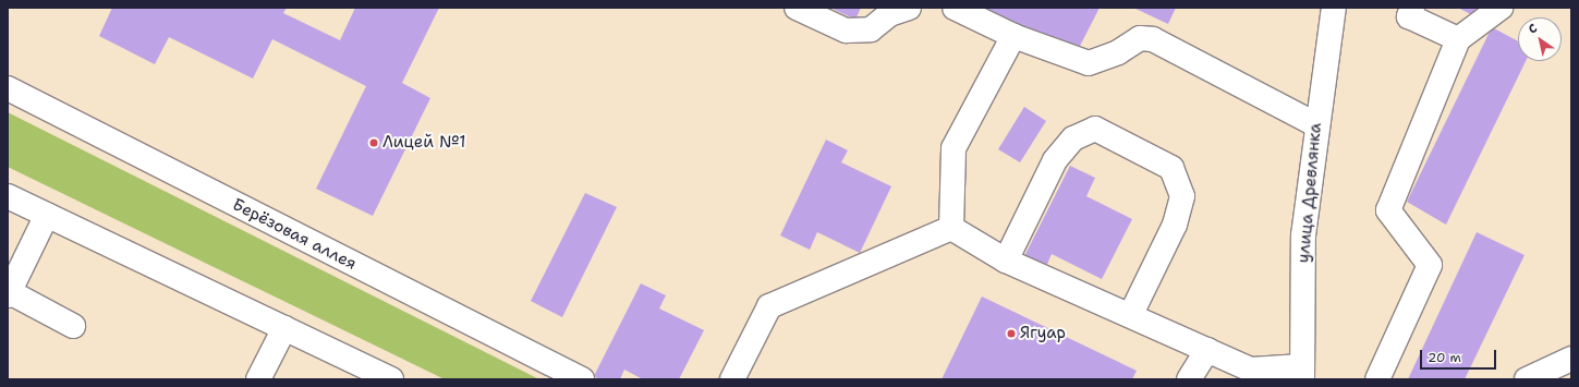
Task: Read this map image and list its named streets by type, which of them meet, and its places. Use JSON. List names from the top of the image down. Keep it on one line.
{"streets":{"street":["улица Древлянка","Берёзовая аллея"]},"places":["Лицей №1","Ягуар"],"scale_bar":"20 m","north":"top left"}
